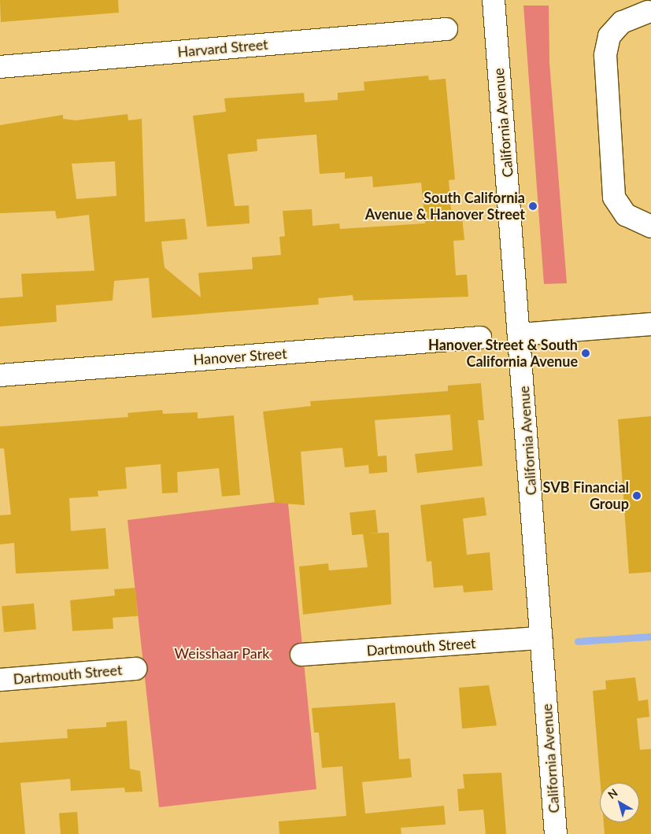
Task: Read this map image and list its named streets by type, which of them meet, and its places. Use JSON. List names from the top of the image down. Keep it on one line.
{"streets":{"street":["Harvard Street","California Avenue","Hanover Street","Dartmouth Street"]},"crossings":[["California Avenue","Dartmouth Street"]],"parks":["Weisshaar Park"],"places":["South California Avenue & Hanover Street","Hanover Street & South California Avenue","SVB Financial Group"],"north":"top left"}
